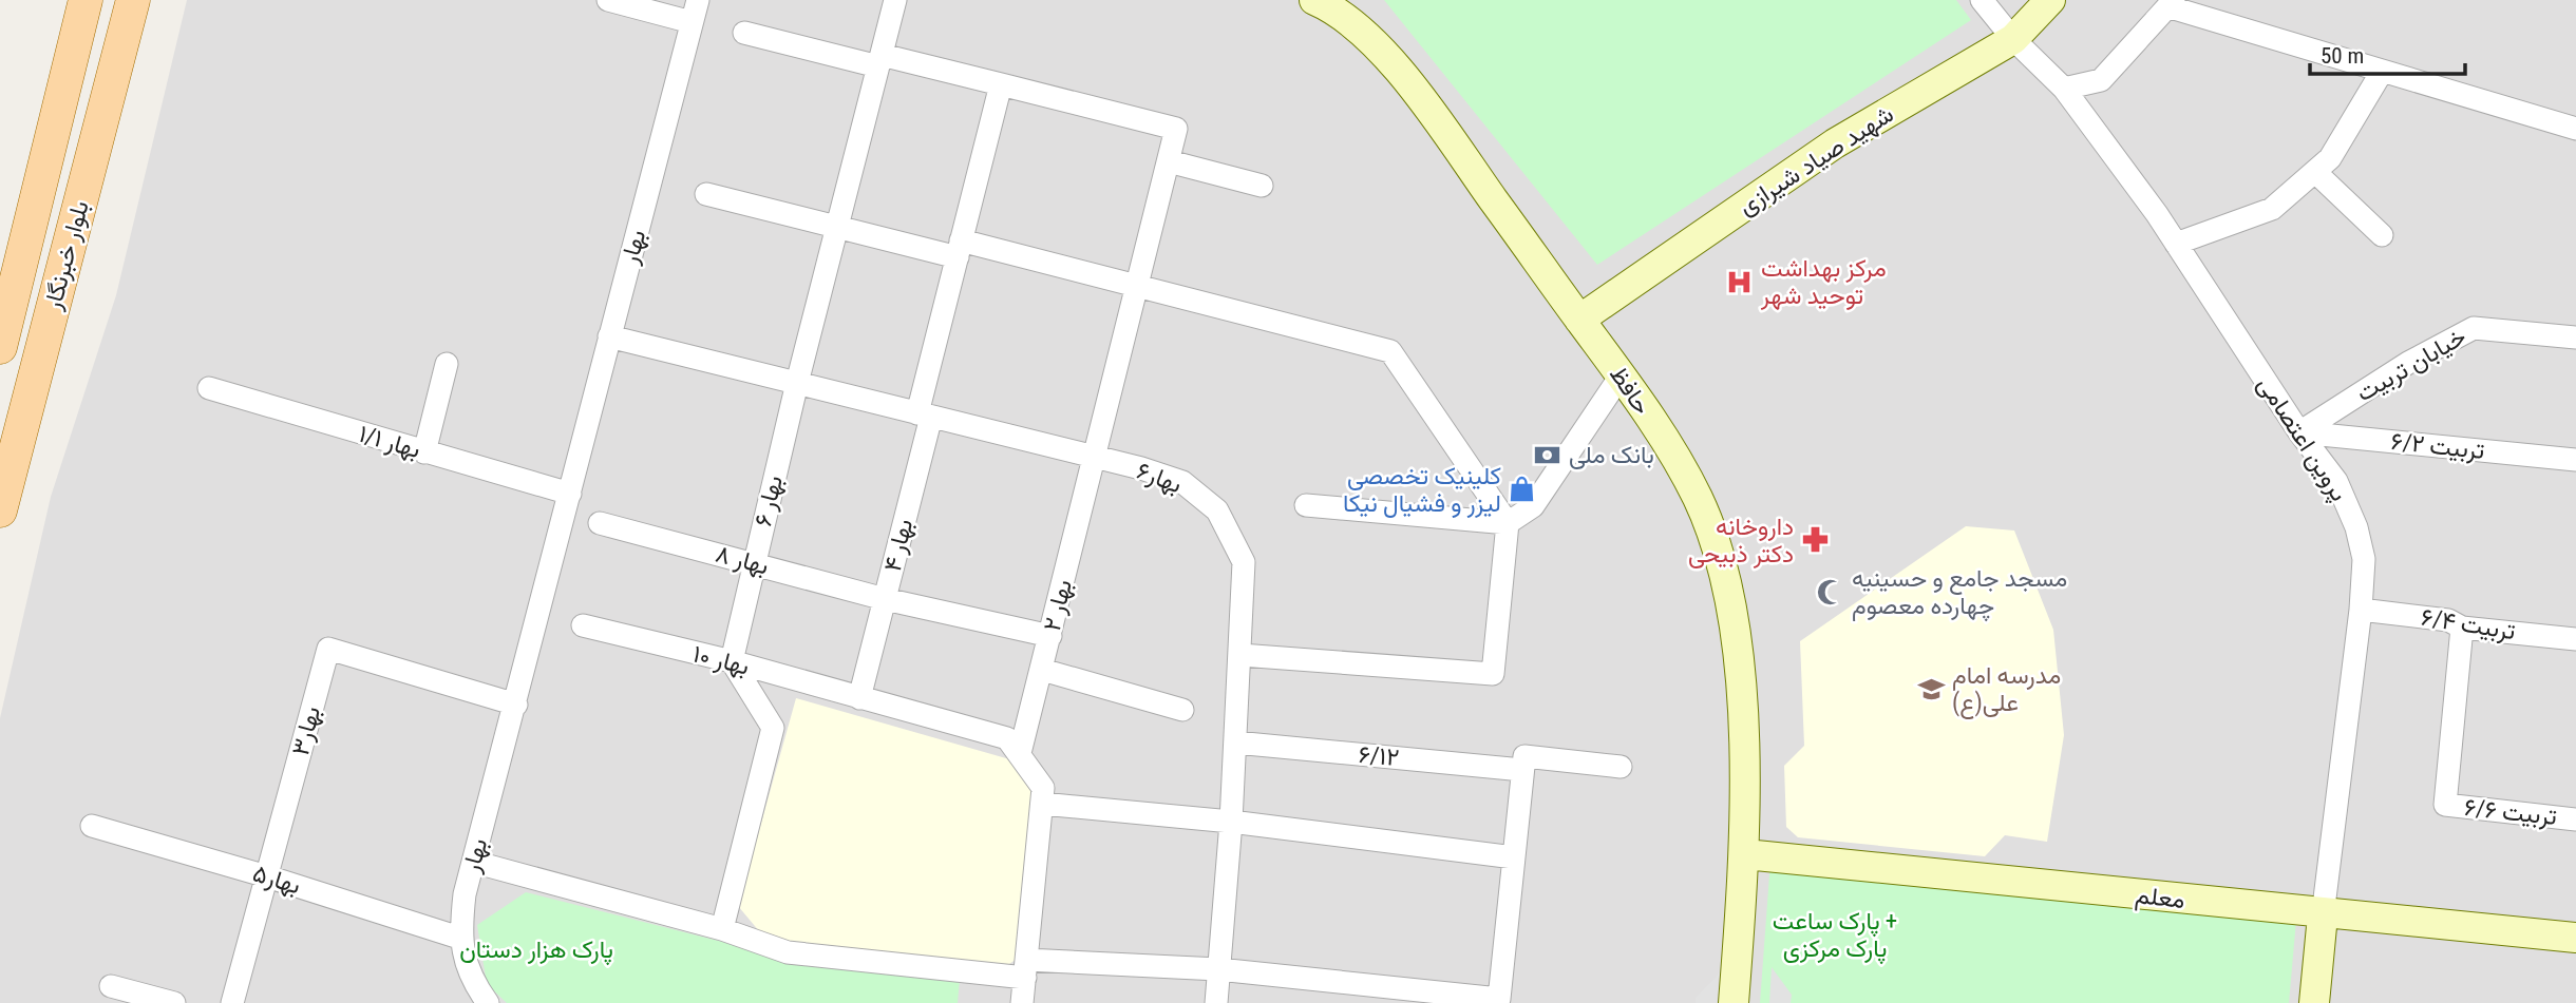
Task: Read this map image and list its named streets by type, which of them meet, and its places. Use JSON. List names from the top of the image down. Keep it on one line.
{"streets":{"main road":["شهید صیاد شیرازی","بلوار خبرنگار","حافظ","معلم"],"street":["بهار","خیابان تربیت","پروین اعتصامی","بهار ۱/۱","تربیت ۶/۲","بهار۶","بهار ۶","بهار ۴","بهار ۸","بهار ۲","تربیت ۶/۴","بهار ۱۰","بهار۳","۶/۱۲","تربیت ۶/۶","بهار۵"]},"crossings":[["شهید صیاد شیرازی","حافظ"],["شهید صیاد شیرازی","پروین اعتصامی"],["بهار","بهار ۱/۱"],["بهار","بهار۶"],["بهار","بهار۳"],["بهار","بهار۵"],["خیابان تربیت","پروین اعتصامی"],["خیابان تربیت","تربیت ۶/۲"],["حافظ","معلم"],["پروین اعتصامی","تربیت ۶/۲"],["پروین اعتصامی","تربیت ۶/۴"],["پروین اعتصامی","معلم"],["بهار۶","بهار ۶"],["بهار۶","بهار ۴"],["بهار۶","بهار ۲"],["بهار۶","۶/۱۲"],["بهار ۶","بهار ۸"],["بهار ۶","بهار ۱۰"],["بهار ۴","بهار ۸"],["بهار ۴","بهار ۲"],["بهار ۴","بهار ۱۰"],["بهار ۸","بهار ۲"],["بهار ۲","بهار ۱۰"],["تربیت ۶/۴","تربیت ۶/۶"],["بهار۳","بهار۵"]],"parks":["پارک ساعت + پارک مرکزی","پارک هزار دستان"],"places":{"hospital":["مرکز بهداشت توحید شهر"],"bank":["بانک ملی"],"shop":["کلینیک تخصصی لیزر و فشیال نیکا"],"pharmacy":["داروخانه دکتر ذبیحی"],"mosque":["مسجد جامع و حسینیه چهارده معصوم"],"school or university":["مدرسه امام علی(ع)"]},"scale_bar":"50 m"}
